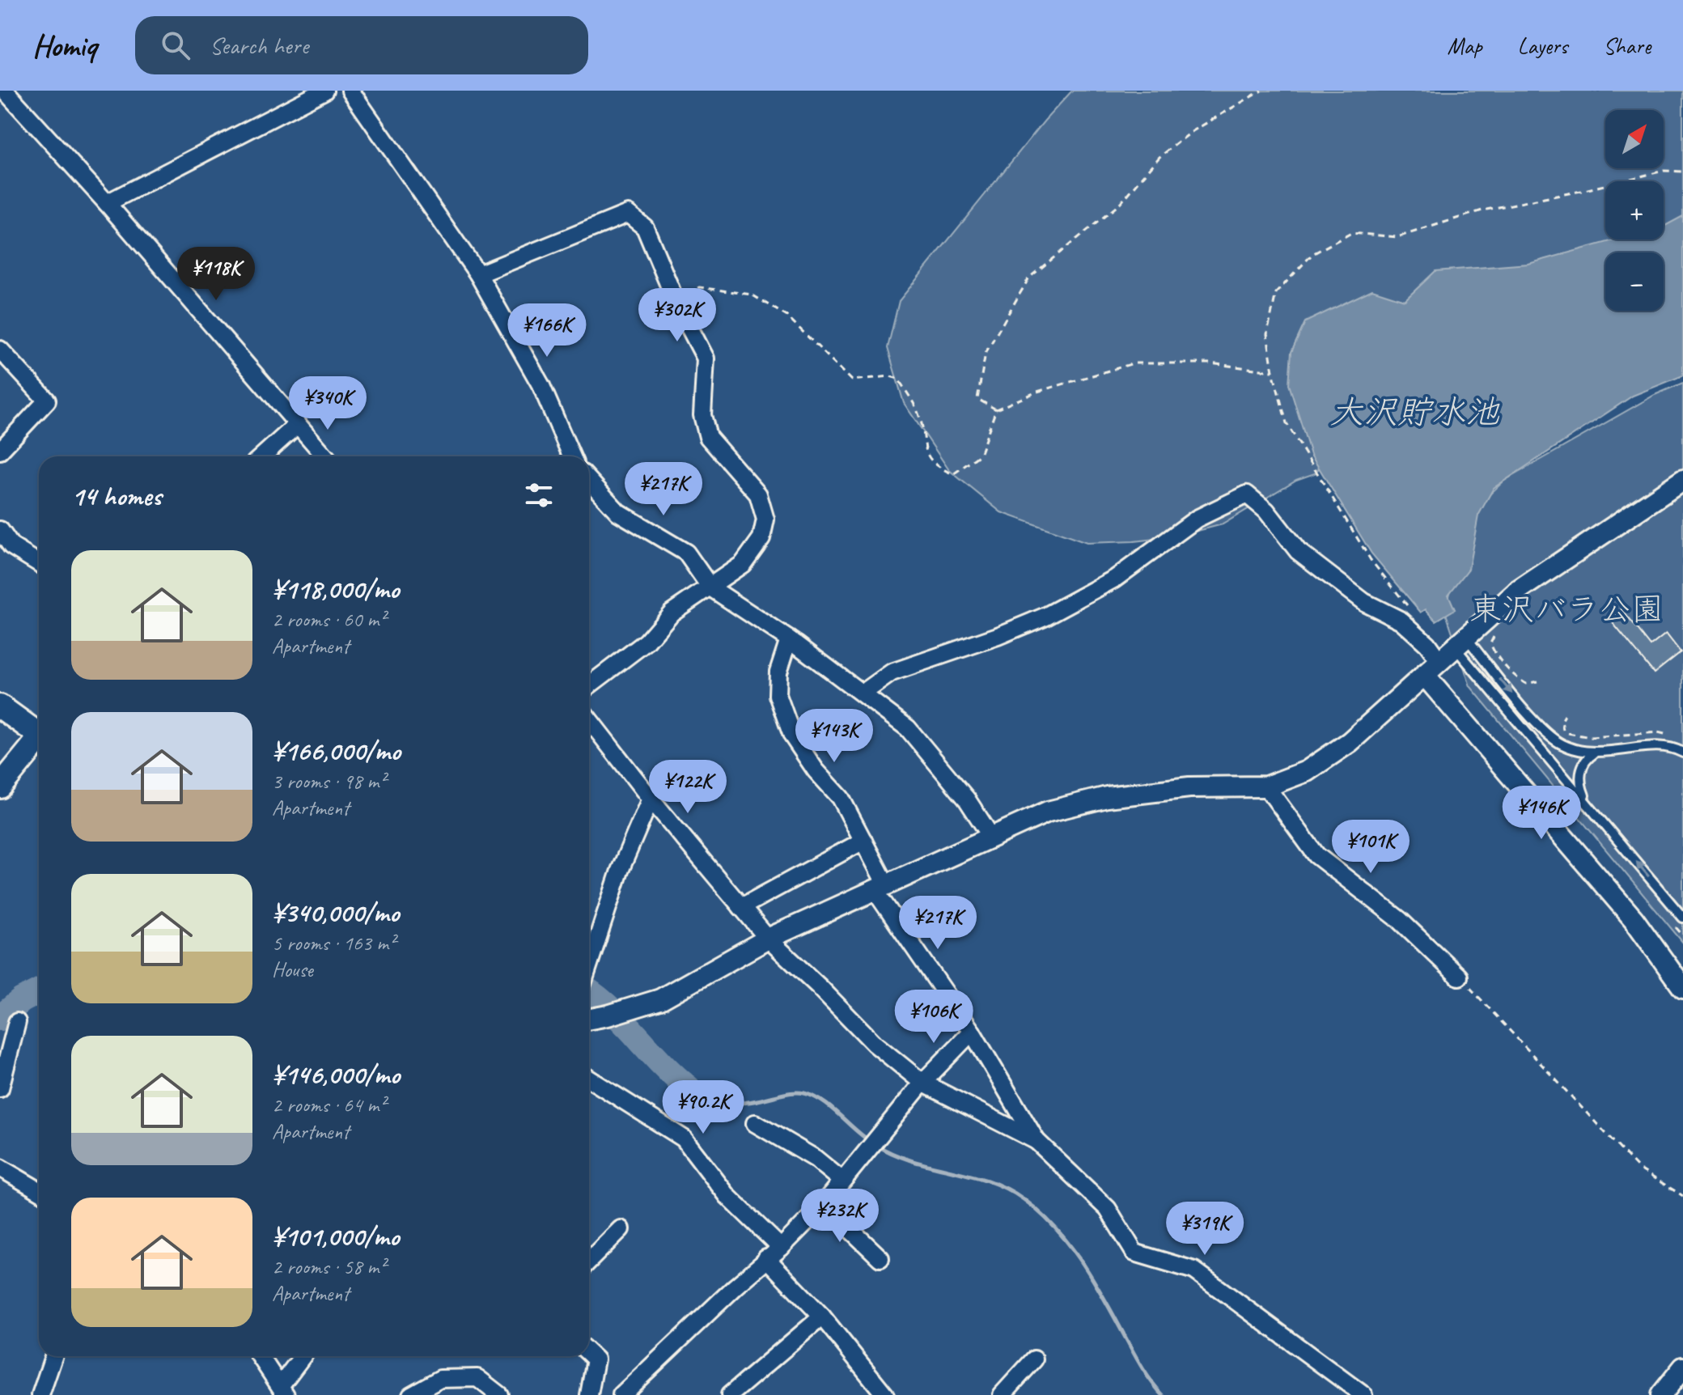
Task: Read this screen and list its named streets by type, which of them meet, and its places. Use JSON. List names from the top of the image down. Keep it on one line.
{"water":["大沢貯水池"],"parks":["東沢バラ公園"],"north":"top right","page":{"header":"Homiq","search":"Search here","nav":["Map","Layers","Share"],"map_buttons":["+","−"],"price":["¥118K","¥302K","¥166K","¥340K","¥217K","¥143K","¥122K","¥146K","¥101K","¥217K","¥106K","¥90.2K","¥232K","¥319K"],"heading":"14 homes","list":[{"name":"¥118,000/mo","note":"2 rooms · 60 m² · Apartment"},{"name":"¥166,000/mo","note":"3 rooms · 98 m² · Apartment"},{"name":"¥340,000/mo","note":"5 rooms · 163 m² · House"},{"name":"¥146,000/mo","note":"2 rooms · 64 m² · Apartment"},{"name":"¥101,000/mo","note":"2 rooms · 58 m² · Apartment"}]}}
